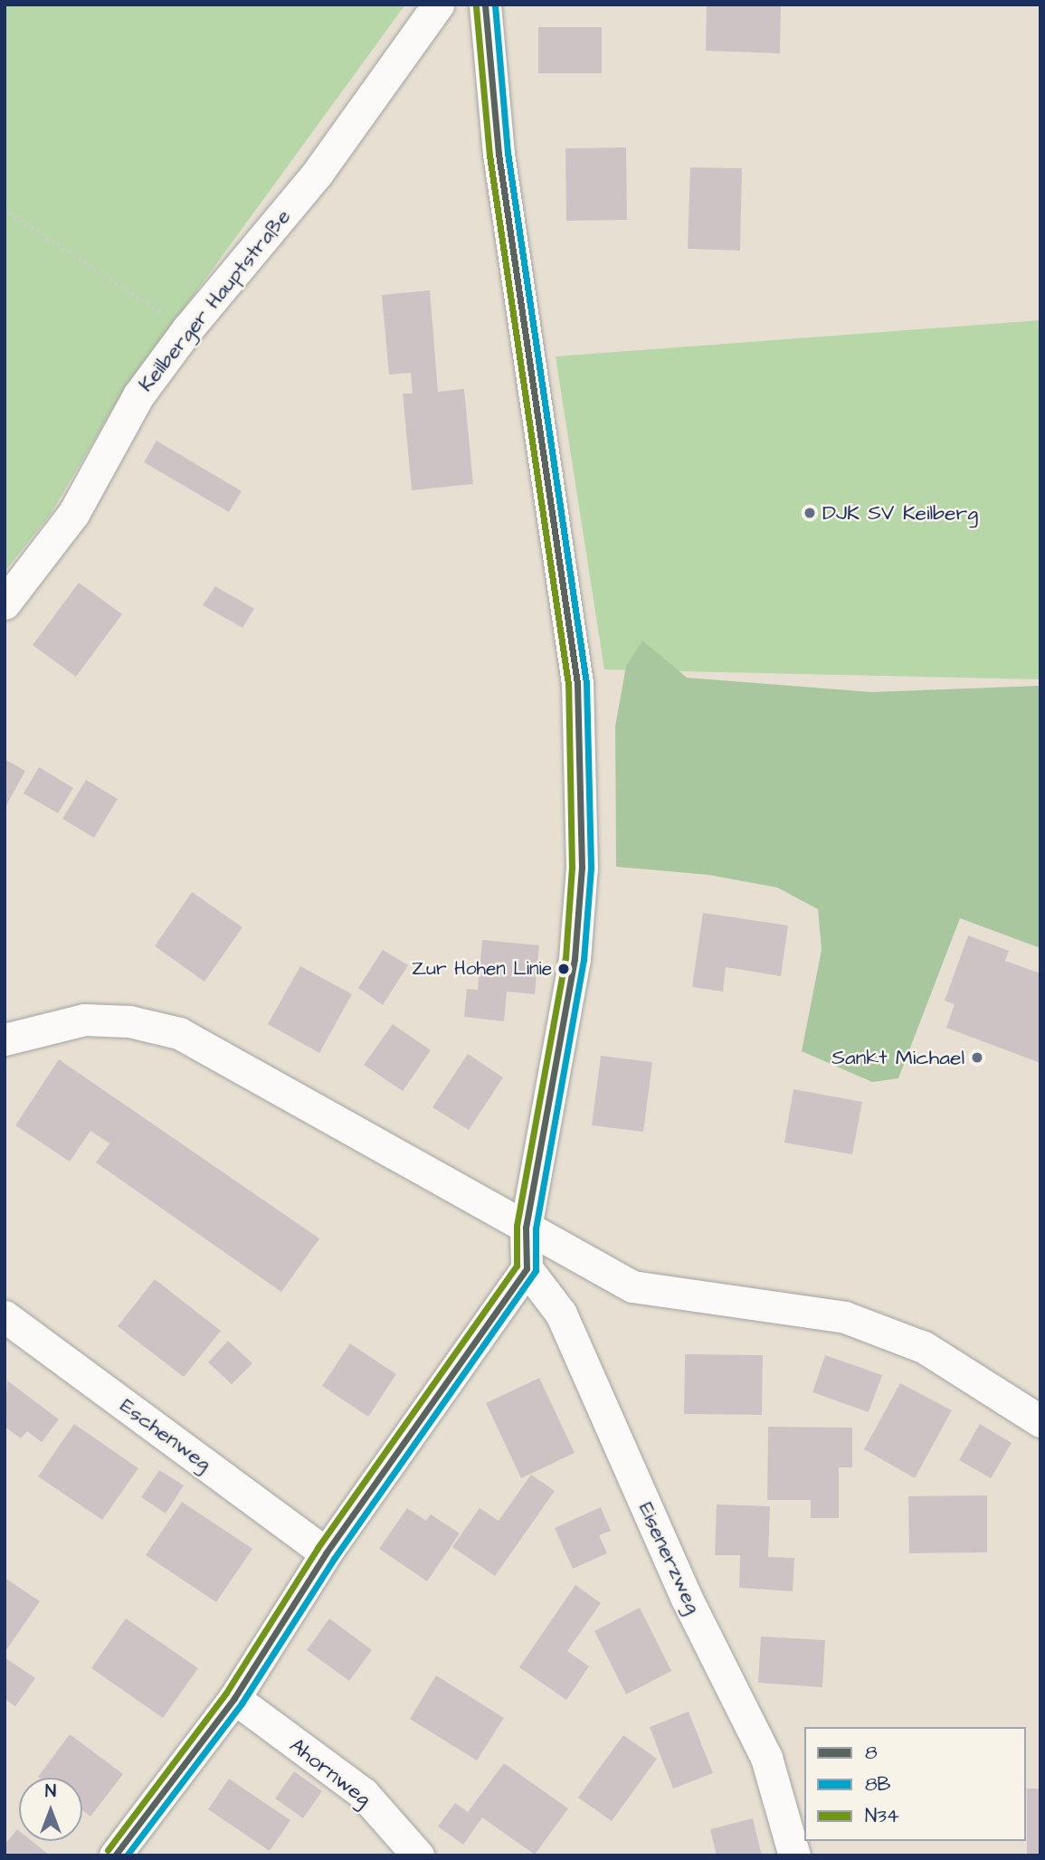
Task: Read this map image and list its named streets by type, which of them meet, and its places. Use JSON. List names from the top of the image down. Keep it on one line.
{"streets":{"street":["Keilberger Hauptstraße","Eschenweg","Eisenerzweg","Ahornweg"]},"places":["DJK SV Keilberg","Zur Hohen Linie","Sankt Michael"],"lines":["transit line 8","transit line 8B","transit line N34"],"legend":["8","8B","N34"],"north":"top"}
